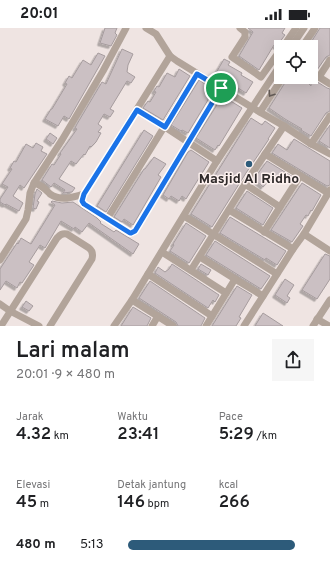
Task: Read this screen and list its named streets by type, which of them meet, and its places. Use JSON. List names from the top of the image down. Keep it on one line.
{"places":["Masjid Al Ridho"],"page":{"status":"20:01","heading":["Lari malam","20:01 · 9 × 480 m"],"stats":[["Jarak","4.32 km"],["Waktu","23:41"],["Pace","5:29 /km"],["Elevasi","45 m"],["Detak jantung","146 bpm"],["kcal","266"]],"list":[{"name":"480 m","note":"5:13"}]}}
